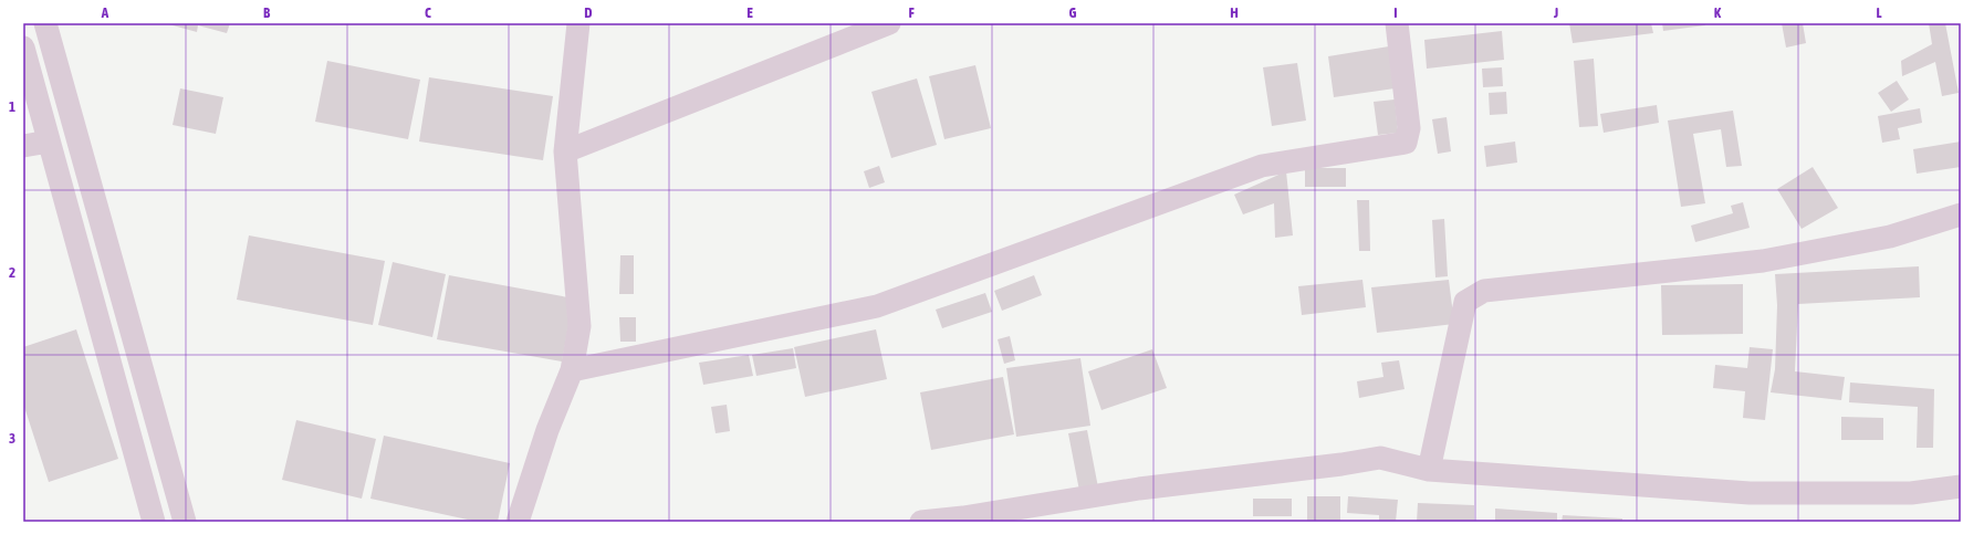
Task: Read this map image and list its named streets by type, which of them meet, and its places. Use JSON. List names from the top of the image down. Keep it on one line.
{"grid":{"columns":["A","B","C","D","E","F","G","H","I","J","K","L"],"rows":["1","2","3"]}}
